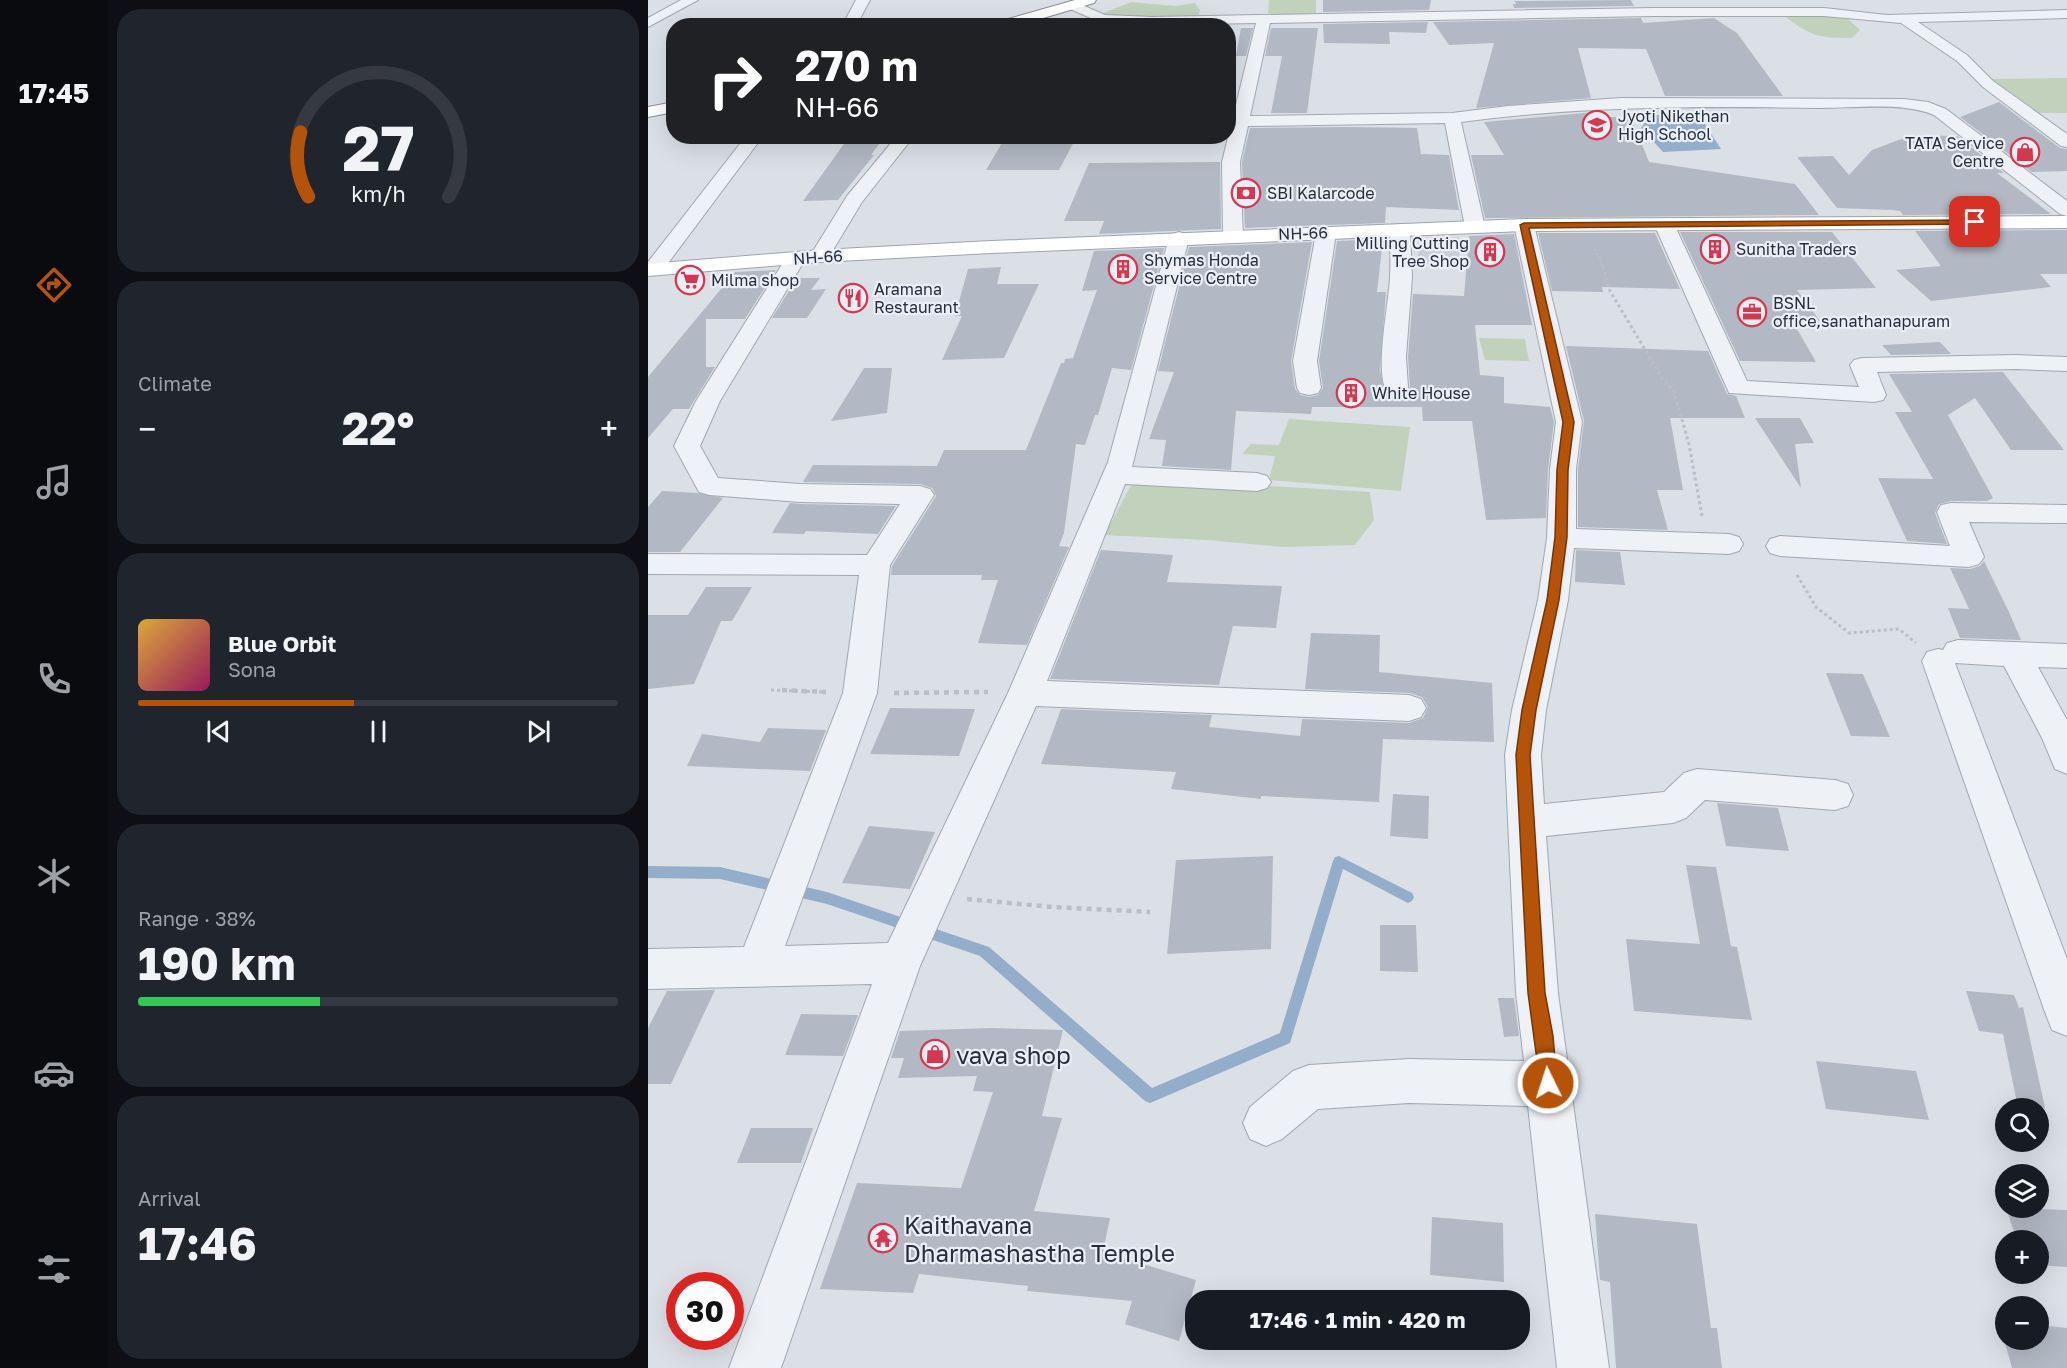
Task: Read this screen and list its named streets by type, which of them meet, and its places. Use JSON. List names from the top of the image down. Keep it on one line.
{"streets":{"main road":["NH-66"]},"places":{"school or university":["Jyoti Nikethan High School"],"shop":["TATA Service Centre","vava shop"],"bank":["SBI Kalarcode"],"building":["Sunitha Traders","Milling Cutting Tree Shop","Shymas Honda Service Centre","White House"],"supermarket":["Milma shop"],"restaurant":["Aramana Restaurant"],"office":["BSNL office,sanathanapuram"],"temple":["Kaithavana Dharmashastha Temple"]},"page":{"tabs":"17:45","turn":["270 m","NH-66"],"tile":["Climate",["Range · 38%","190 km"],["Arrival","17:46"]],"heat":["−","22°","+"],"song":["Blue Orbit","Sona"],"map_buttons":["+","−"],"limit":"30","trip":"17:46 · 1 min · 420 m","gauge":["27","km/h"]}}
